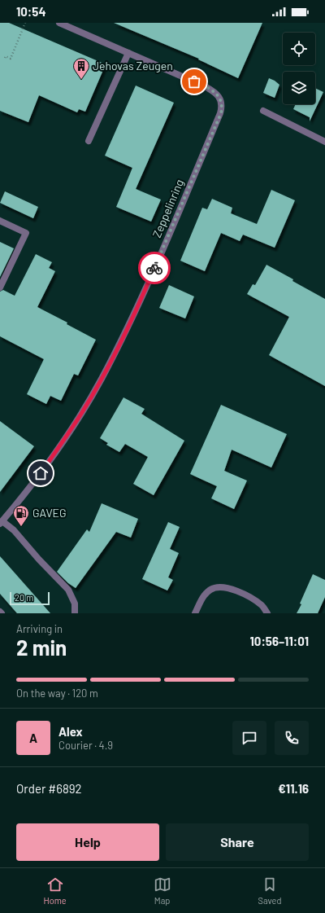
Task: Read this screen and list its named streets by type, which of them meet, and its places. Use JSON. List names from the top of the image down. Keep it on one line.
{"streets":{"street":["Zeppelinring"]},"places":{"building":["Jehovas Zeugen"],"fuel station":["GAVEG"]},"scale_bar":"20 m","page":{"status":"10:54","scale":"20 m","heading":["2 min","Arriving in","10:56–11:01"],"panel":["Alex","Courier · 4.9","Order #6892","€11.16"],"bar":"On the way · 120 m","round":"A","buttons":["Help","Share"],"tabs":["Home","Map","Saved"]}}
